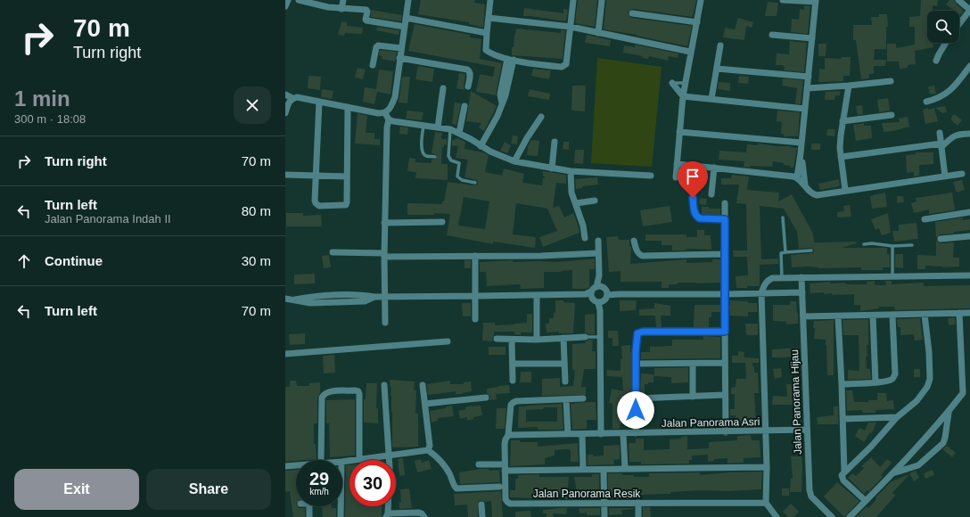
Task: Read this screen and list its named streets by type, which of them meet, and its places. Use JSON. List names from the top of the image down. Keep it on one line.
{"streets":{"street":["Jalan Panorama Hijau","Jalan Panorama Asri","Jalan Panorama Resik"]},"crossings":[["Jalan Panorama Hijau","Jalan Panorama Asri"],["Jalan Panorama Asri","Jalan Panorama Resik"]],"page":{"turn":["70 m","Turn right"],"heading":["1 min","300 m · 18:08"],"list":[{"name":"Turn right","value":"70 m"},{"name":"Turn left","note":"Jalan Panorama Indah II","value":"80 m"},{"name":"Continue","value":"30 m"},{"name":"Turn left","value":"70 m"}],"speed":"29 km/h","limit":"30","buttons":["Exit","Share"]}}
